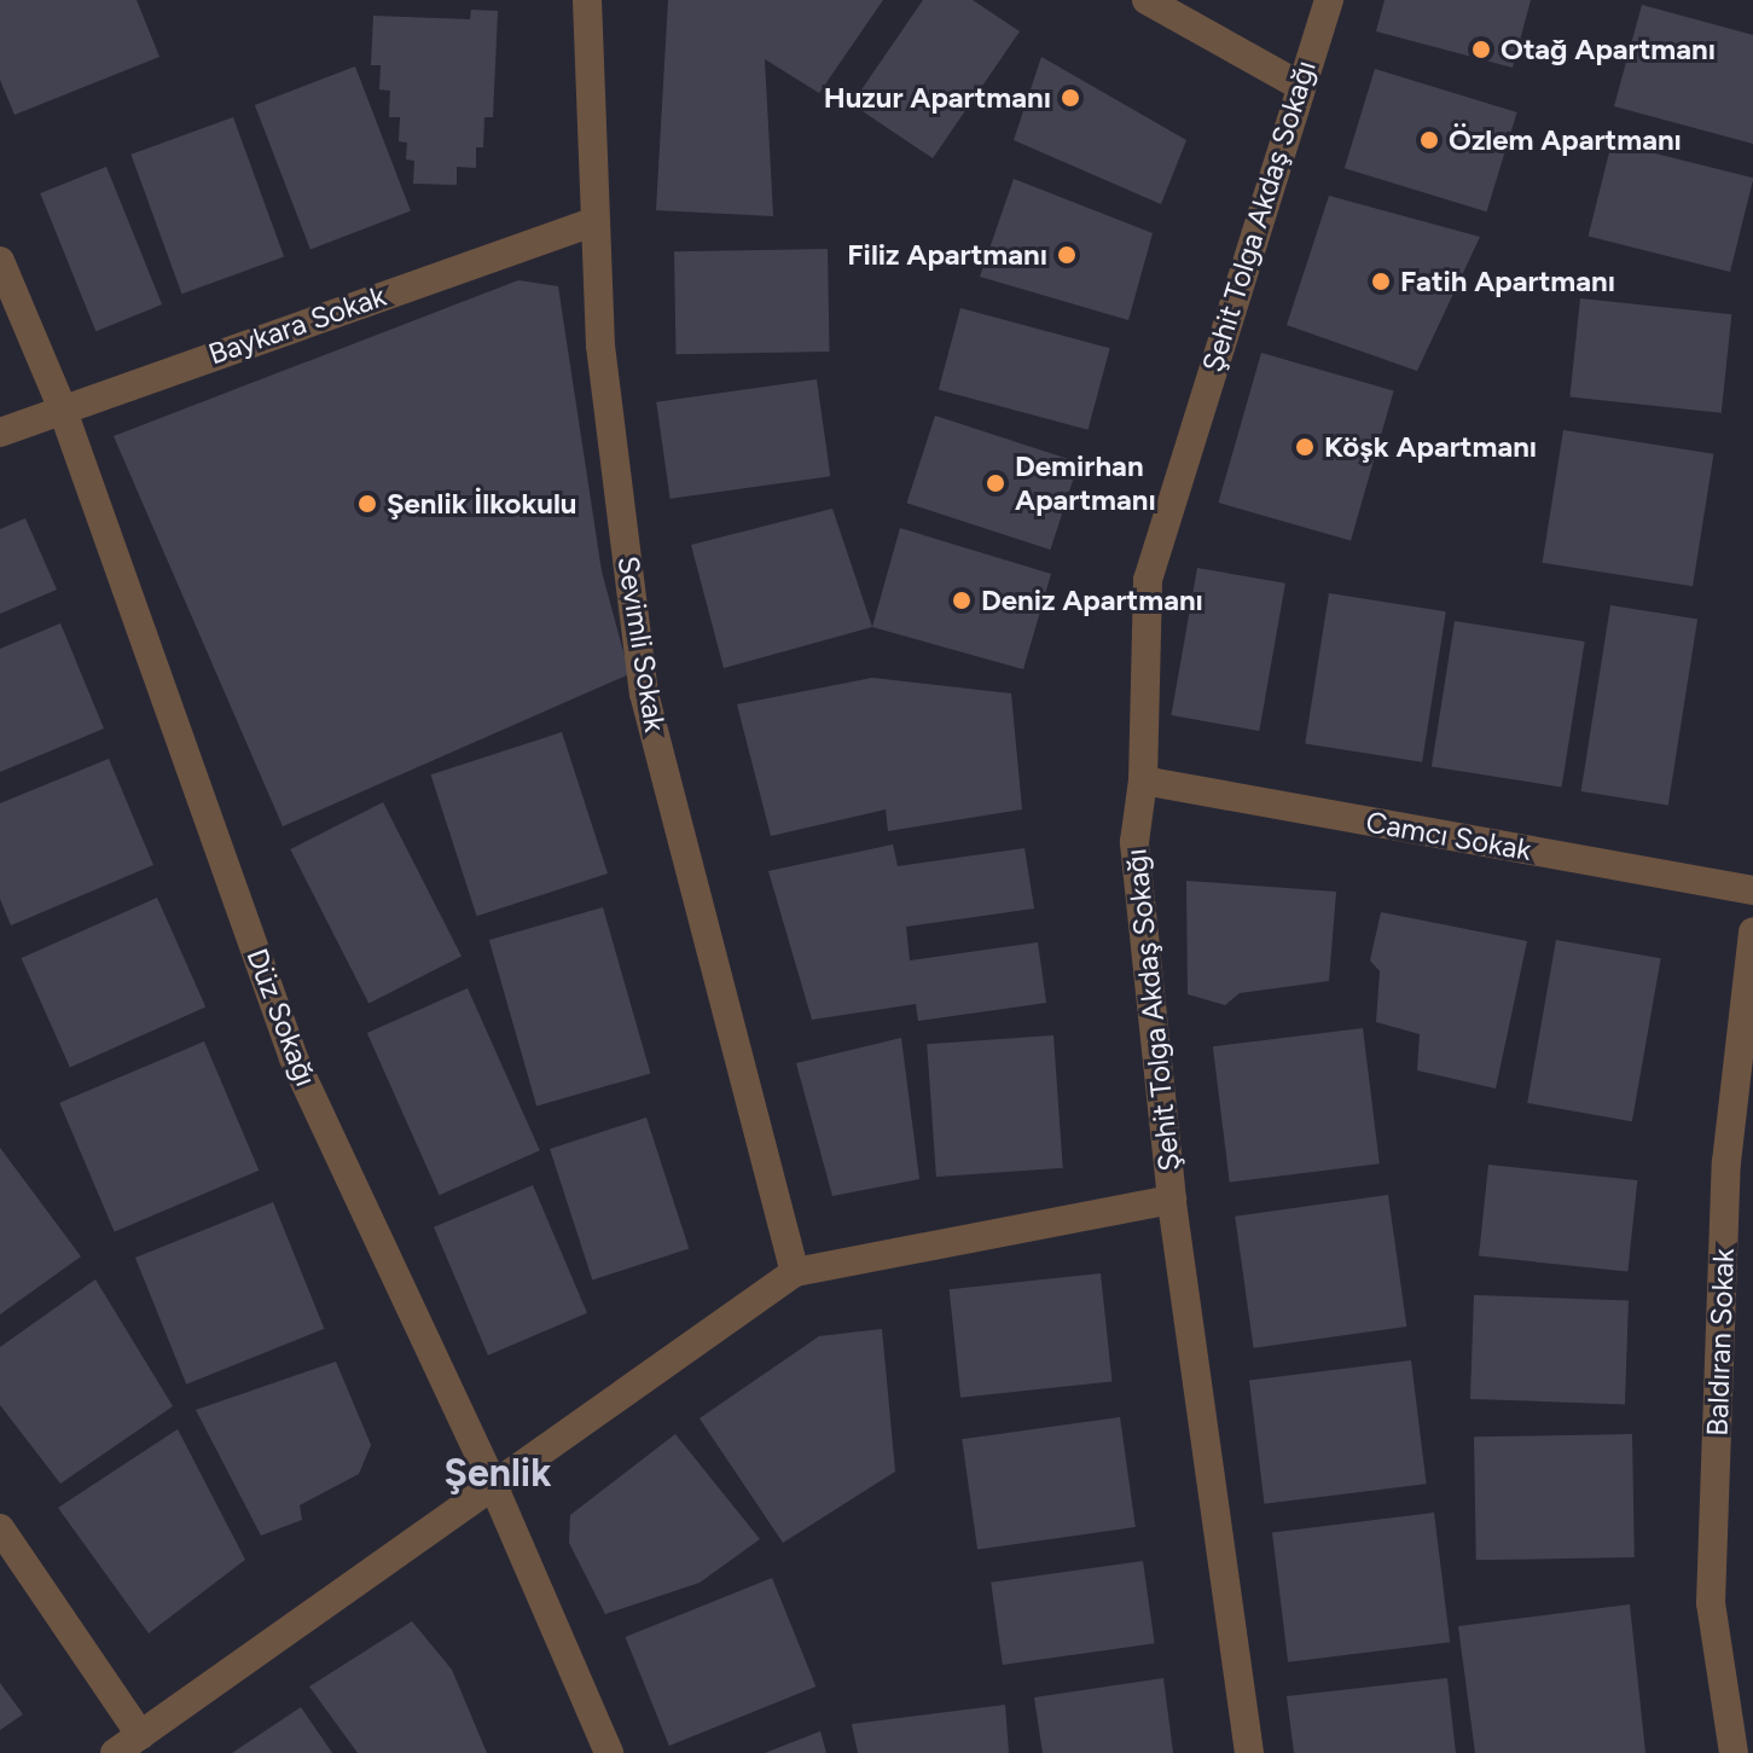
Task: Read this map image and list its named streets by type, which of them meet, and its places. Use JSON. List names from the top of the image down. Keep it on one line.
{"streets":{"street":["Şehit Tolga Akdaş Sokağı","Baykara Sokak","Sevimli Sokak","Camcı Sokak","Düz Sokağı","Baldıran Sokak"]},"crossings":[["Şehit Tolga Akdaş Sokağı","Camcı Sokak"],["Baykara Sokak","Sevimli Sokak"],["Baykara Sokak","Düz Sokağı"]],"districts":["Şenlik"],"places":["Otağ Apartmanı","Huzur Apartmanı","Özlem Apartmanı","Filiz Apartmanı","Fatih Apartmanı","Köşk Apartmanı","Demirhan Apartmanı","Şenlik İlkokulu","Deniz Apartmanı"]}
